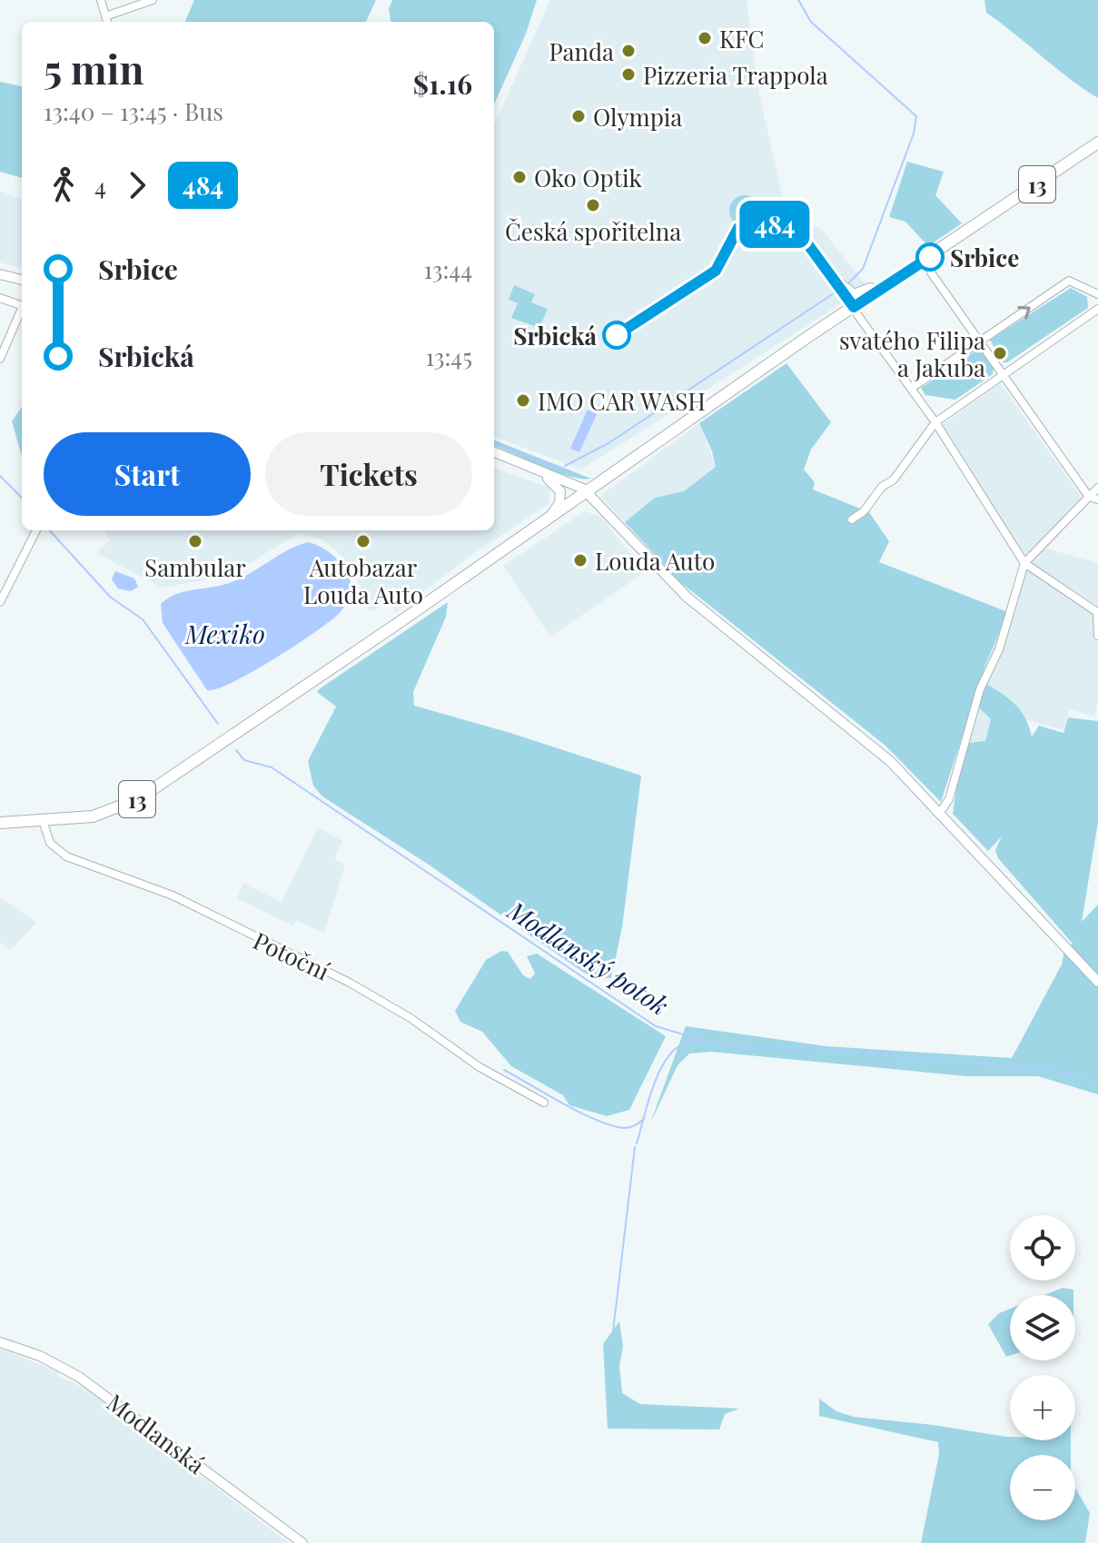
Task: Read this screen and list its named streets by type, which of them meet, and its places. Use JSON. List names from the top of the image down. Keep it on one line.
{"streets":{"main road":["13"],"street":["Potoční","Modlanská"]},"crossings":[["13","Potoční"]],"water":["Mexiko","Modlanský potok"],"places":["KFC","Panda","Pizzeria Trappola","Olympia","Oko Optik","Česká spořitelna","Srbice","Srbická","svatého Filipa a Jakuba","IMO CAR WASH","Sambular","Autobazar Louda Auto","Louda Auto"],"lines":["bus line 484"],"page":{"on_map":"484","heading":["5 min","13:40 – 13:45 · Bus","$1.16"],"legs":["4","484"],"list":[{"name":"Srbice","value":"13:44"},{"name":"Srbická","value":"13:45"}],"buttons":["Start","Tickets"],"map_buttons":["+","−"]}}
